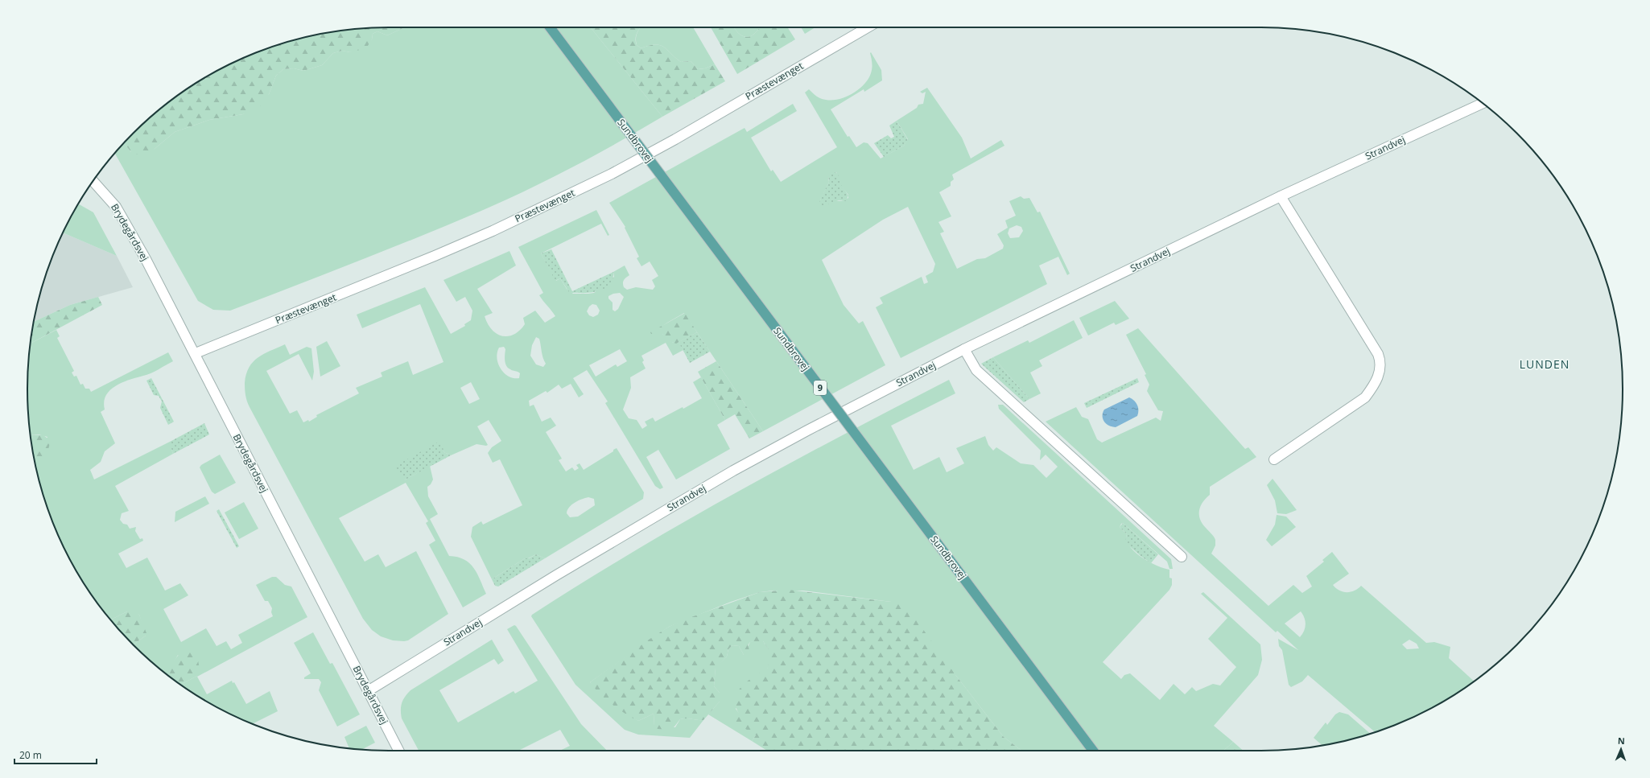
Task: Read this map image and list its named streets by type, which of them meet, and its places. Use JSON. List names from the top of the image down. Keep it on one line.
{"streets":{"main road":["Sundbrovej","9"],"street":["Præstevænget","Strandvej","Brydegårdsvej"]},"crossings":[["Præstevænget","Brydegårdsvej"],["Strandvej","Brydegårdsvej"]],"districts":["LUNDEN"],"scale_bar":"20 m","north":"top"}
